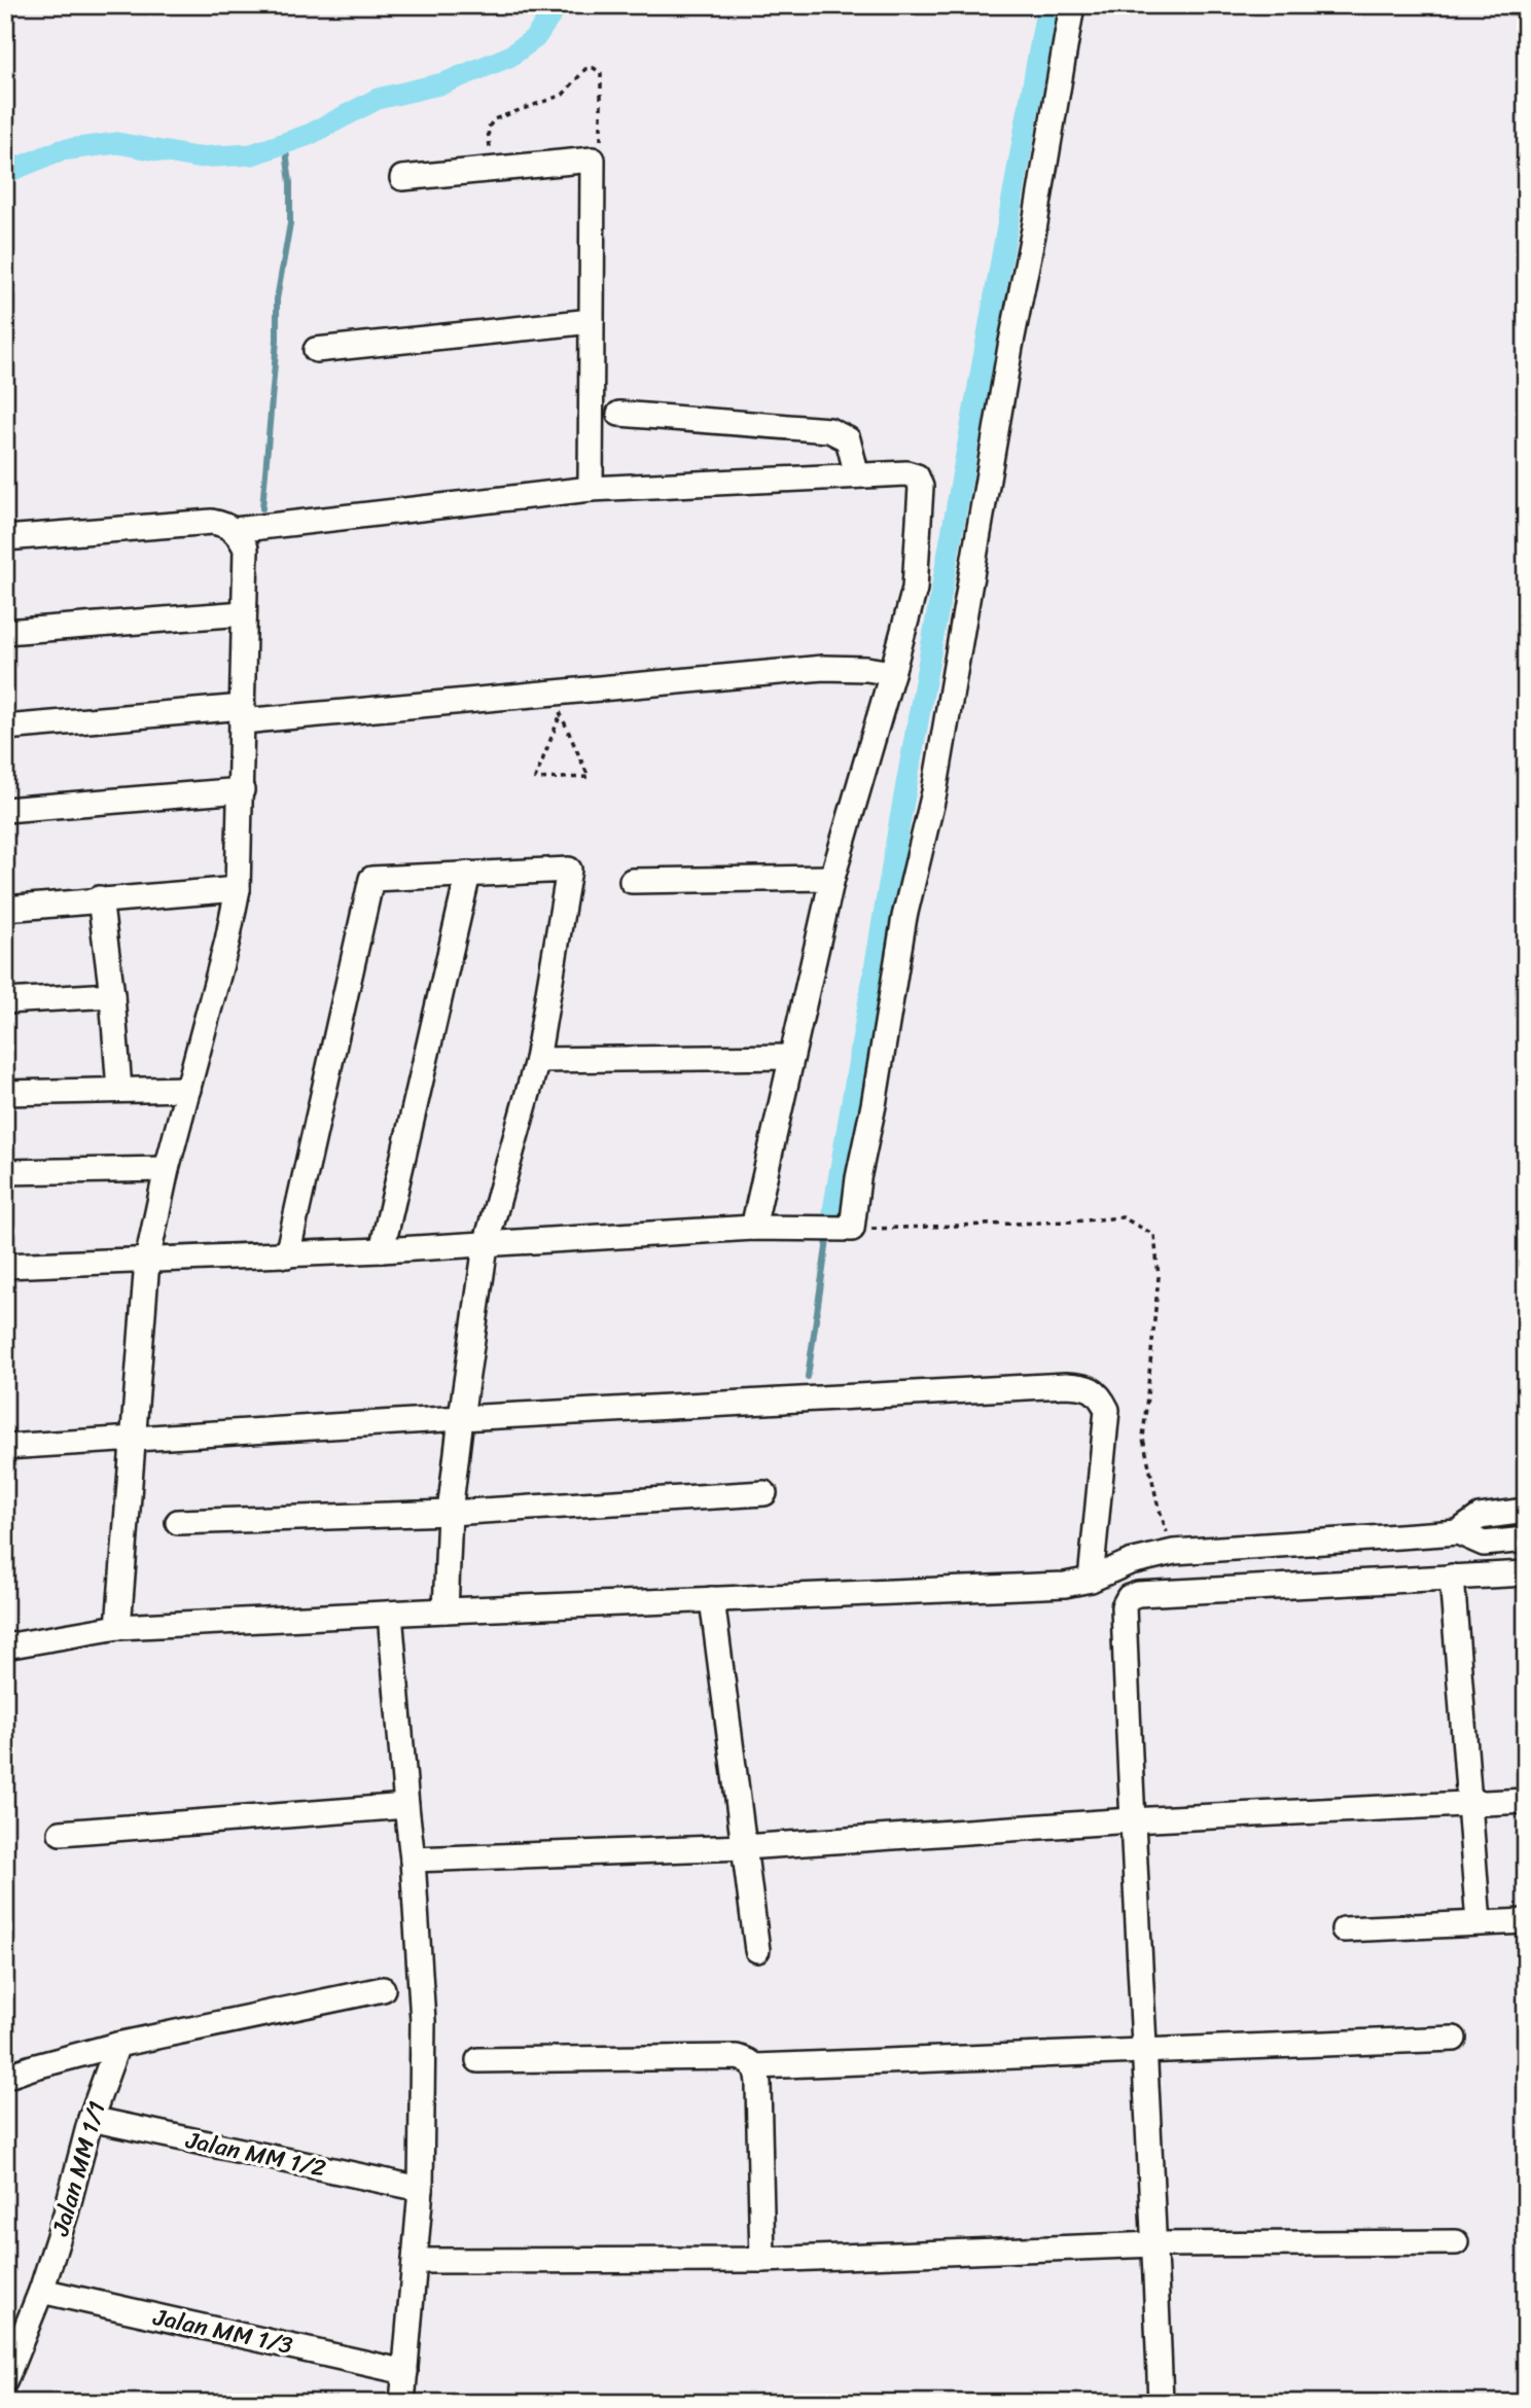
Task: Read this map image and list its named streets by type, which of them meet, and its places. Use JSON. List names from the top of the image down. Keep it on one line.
{"streets":{"street":["Jalan MM 1/2","Jalan MM 1/1","Jalan MM 1/3"]},"crossings":[["Jalan MM 1/2","Jalan MM 1/1"],["Jalan MM 1/1","Jalan MM 1/3"]]}
